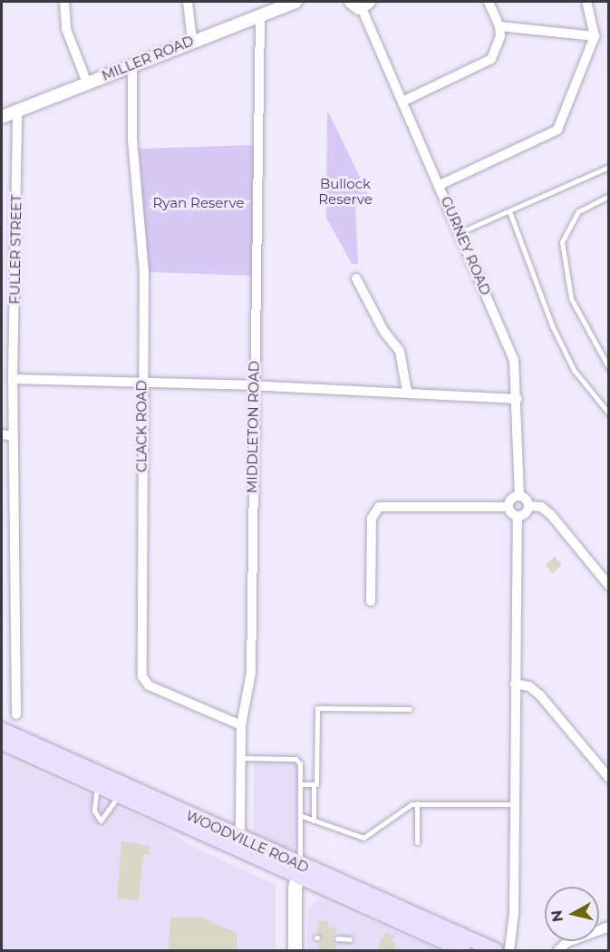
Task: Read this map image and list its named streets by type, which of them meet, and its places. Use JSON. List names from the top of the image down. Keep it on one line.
{"streets":{"main road":["WOODVILLE ROAD"],"street":["MILLER ROAD","GURNEY ROAD","FULLER STREET","CLACK ROAD","MIDDLETON ROAD"]},"crossings":[["MILLER ROAD","FULLER STREET"],["MILLER ROAD","CLACK ROAD"],["MILLER ROAD","MIDDLETON ROAD"],["CLACK ROAD","MIDDLETON ROAD"],["MIDDLETON ROAD","WOODVILLE ROAD"]],"parks":["Bullock Reserve","Ryan Reserve"],"north":"left"}
